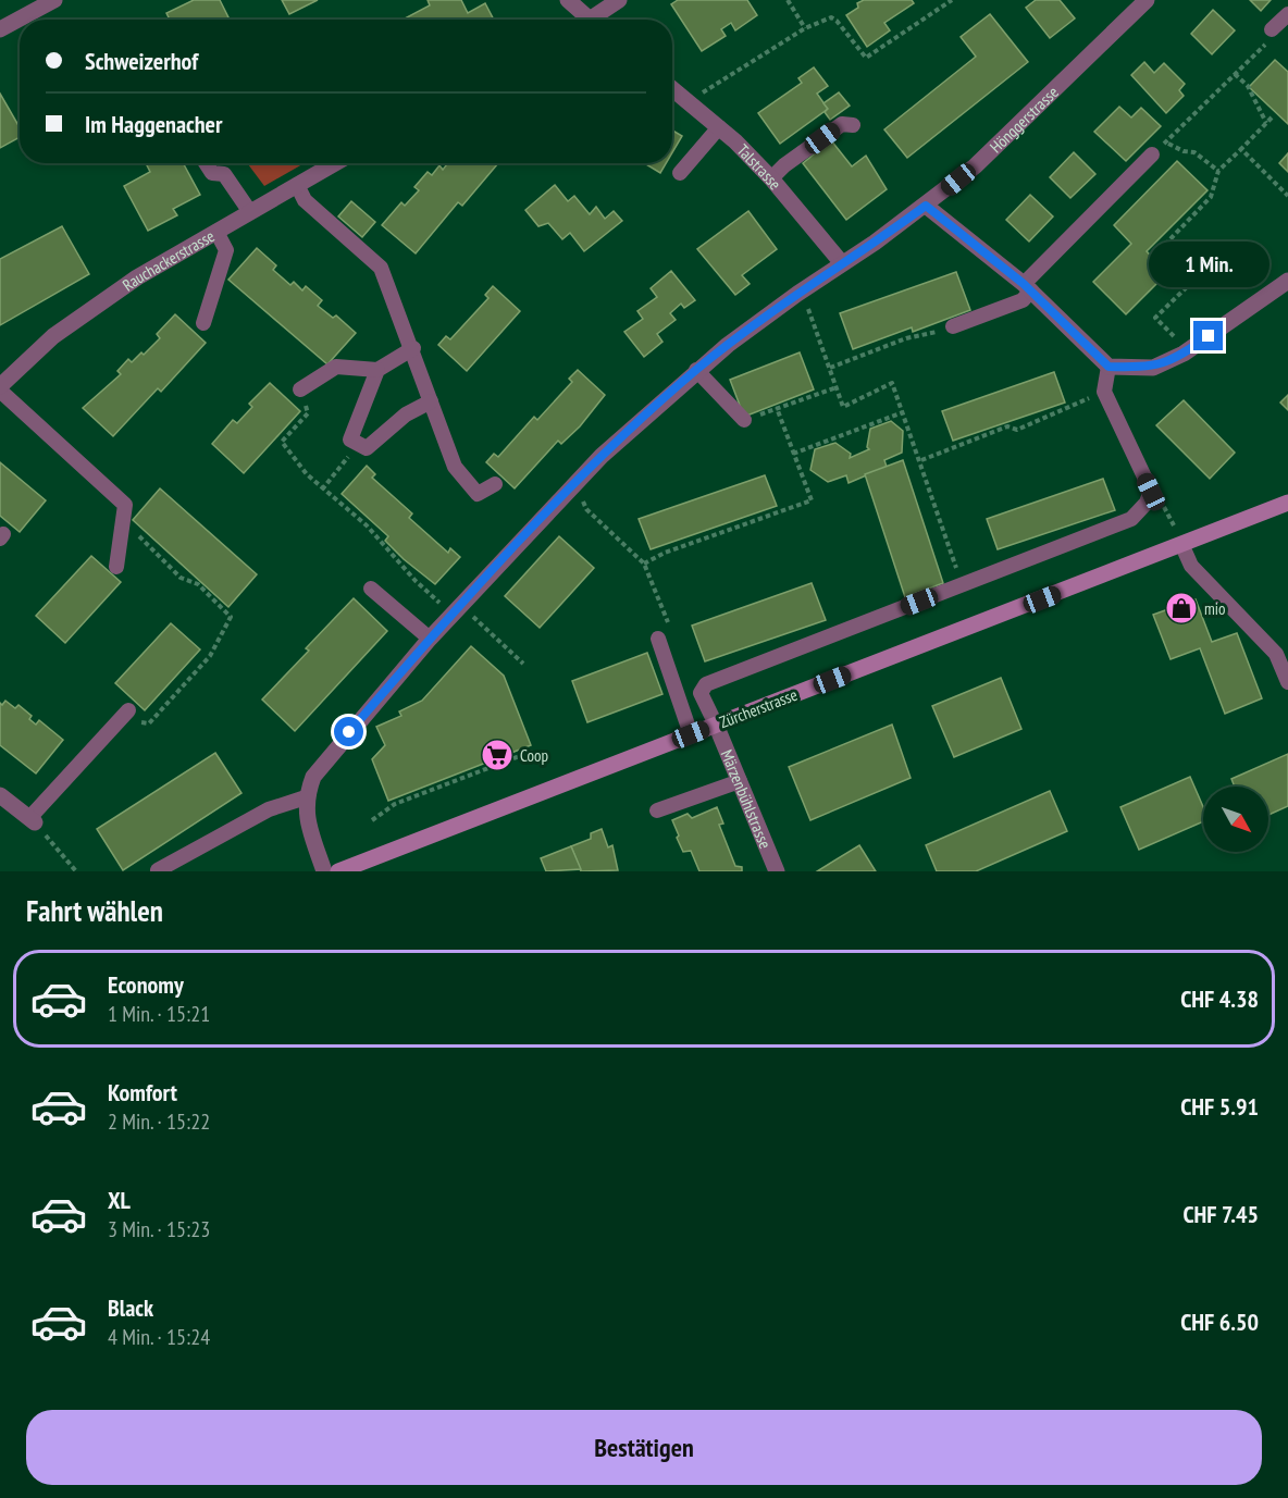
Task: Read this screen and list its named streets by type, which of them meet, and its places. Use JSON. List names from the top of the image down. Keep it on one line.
{"streets":{"main road":["Zürcherstrasse"],"street":["Hönggerstrasse","Talstrasse","Rauchackerstrasse","Märzenbühlstrasse"]},"crossings":[["Hönggerstrasse","Talstrasse"],["Zürcherstrasse","Märzenbühlstrasse"]],"places":{"shop":["mio"],"supermarket":["Coop"]},"north":"bottom right","page":{"banner":["Schweizerhof","Im Haggenacher"],"bubble":"1 Min.","heading":"Fahrt wählen","list":[{"name":"Economy","note":"1 Min. · 15:21","value":"CHF 4.38"},{"name":"Komfort","note":"2 Min. · 15:22","value":"CHF 5.91"},{"name":"XL","note":"3 Min. · 15:23","value":"CHF 7.45"},{"name":"Black","note":"4 Min. · 15:24","value":"CHF 6.50"}],"buttons":"Bestätigen"}}
